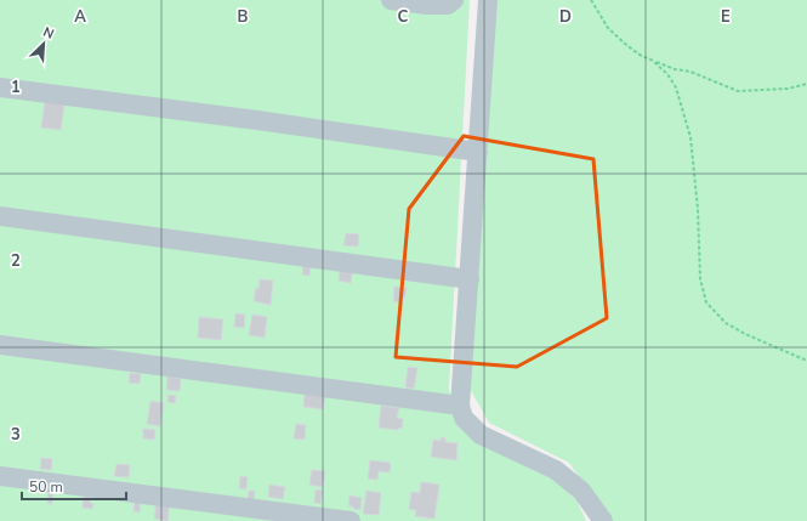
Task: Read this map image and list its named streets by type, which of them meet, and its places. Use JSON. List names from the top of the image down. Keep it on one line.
{"scale_bar":"50 m","north":"top right","grid":{"columns":["A","B","C","D","E"],"rows":["1","2","3"]}}
